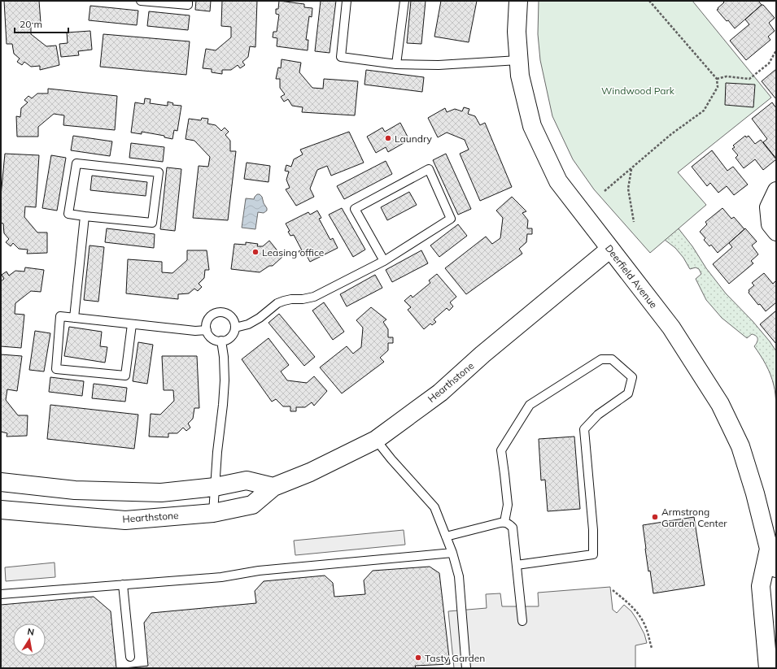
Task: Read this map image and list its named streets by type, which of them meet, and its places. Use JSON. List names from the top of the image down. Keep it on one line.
{"streets":{"street":["Deerfield Avenue","Hearthstone"]},"crossings":[["Deerfield Avenue","Hearthstone"]],"parks":["Windwood Park"],"places":["Laundry","Leasing office","Armstrong Garden Center","Tasty Garden"],"scale_bar":"20 m","north":"top"}
